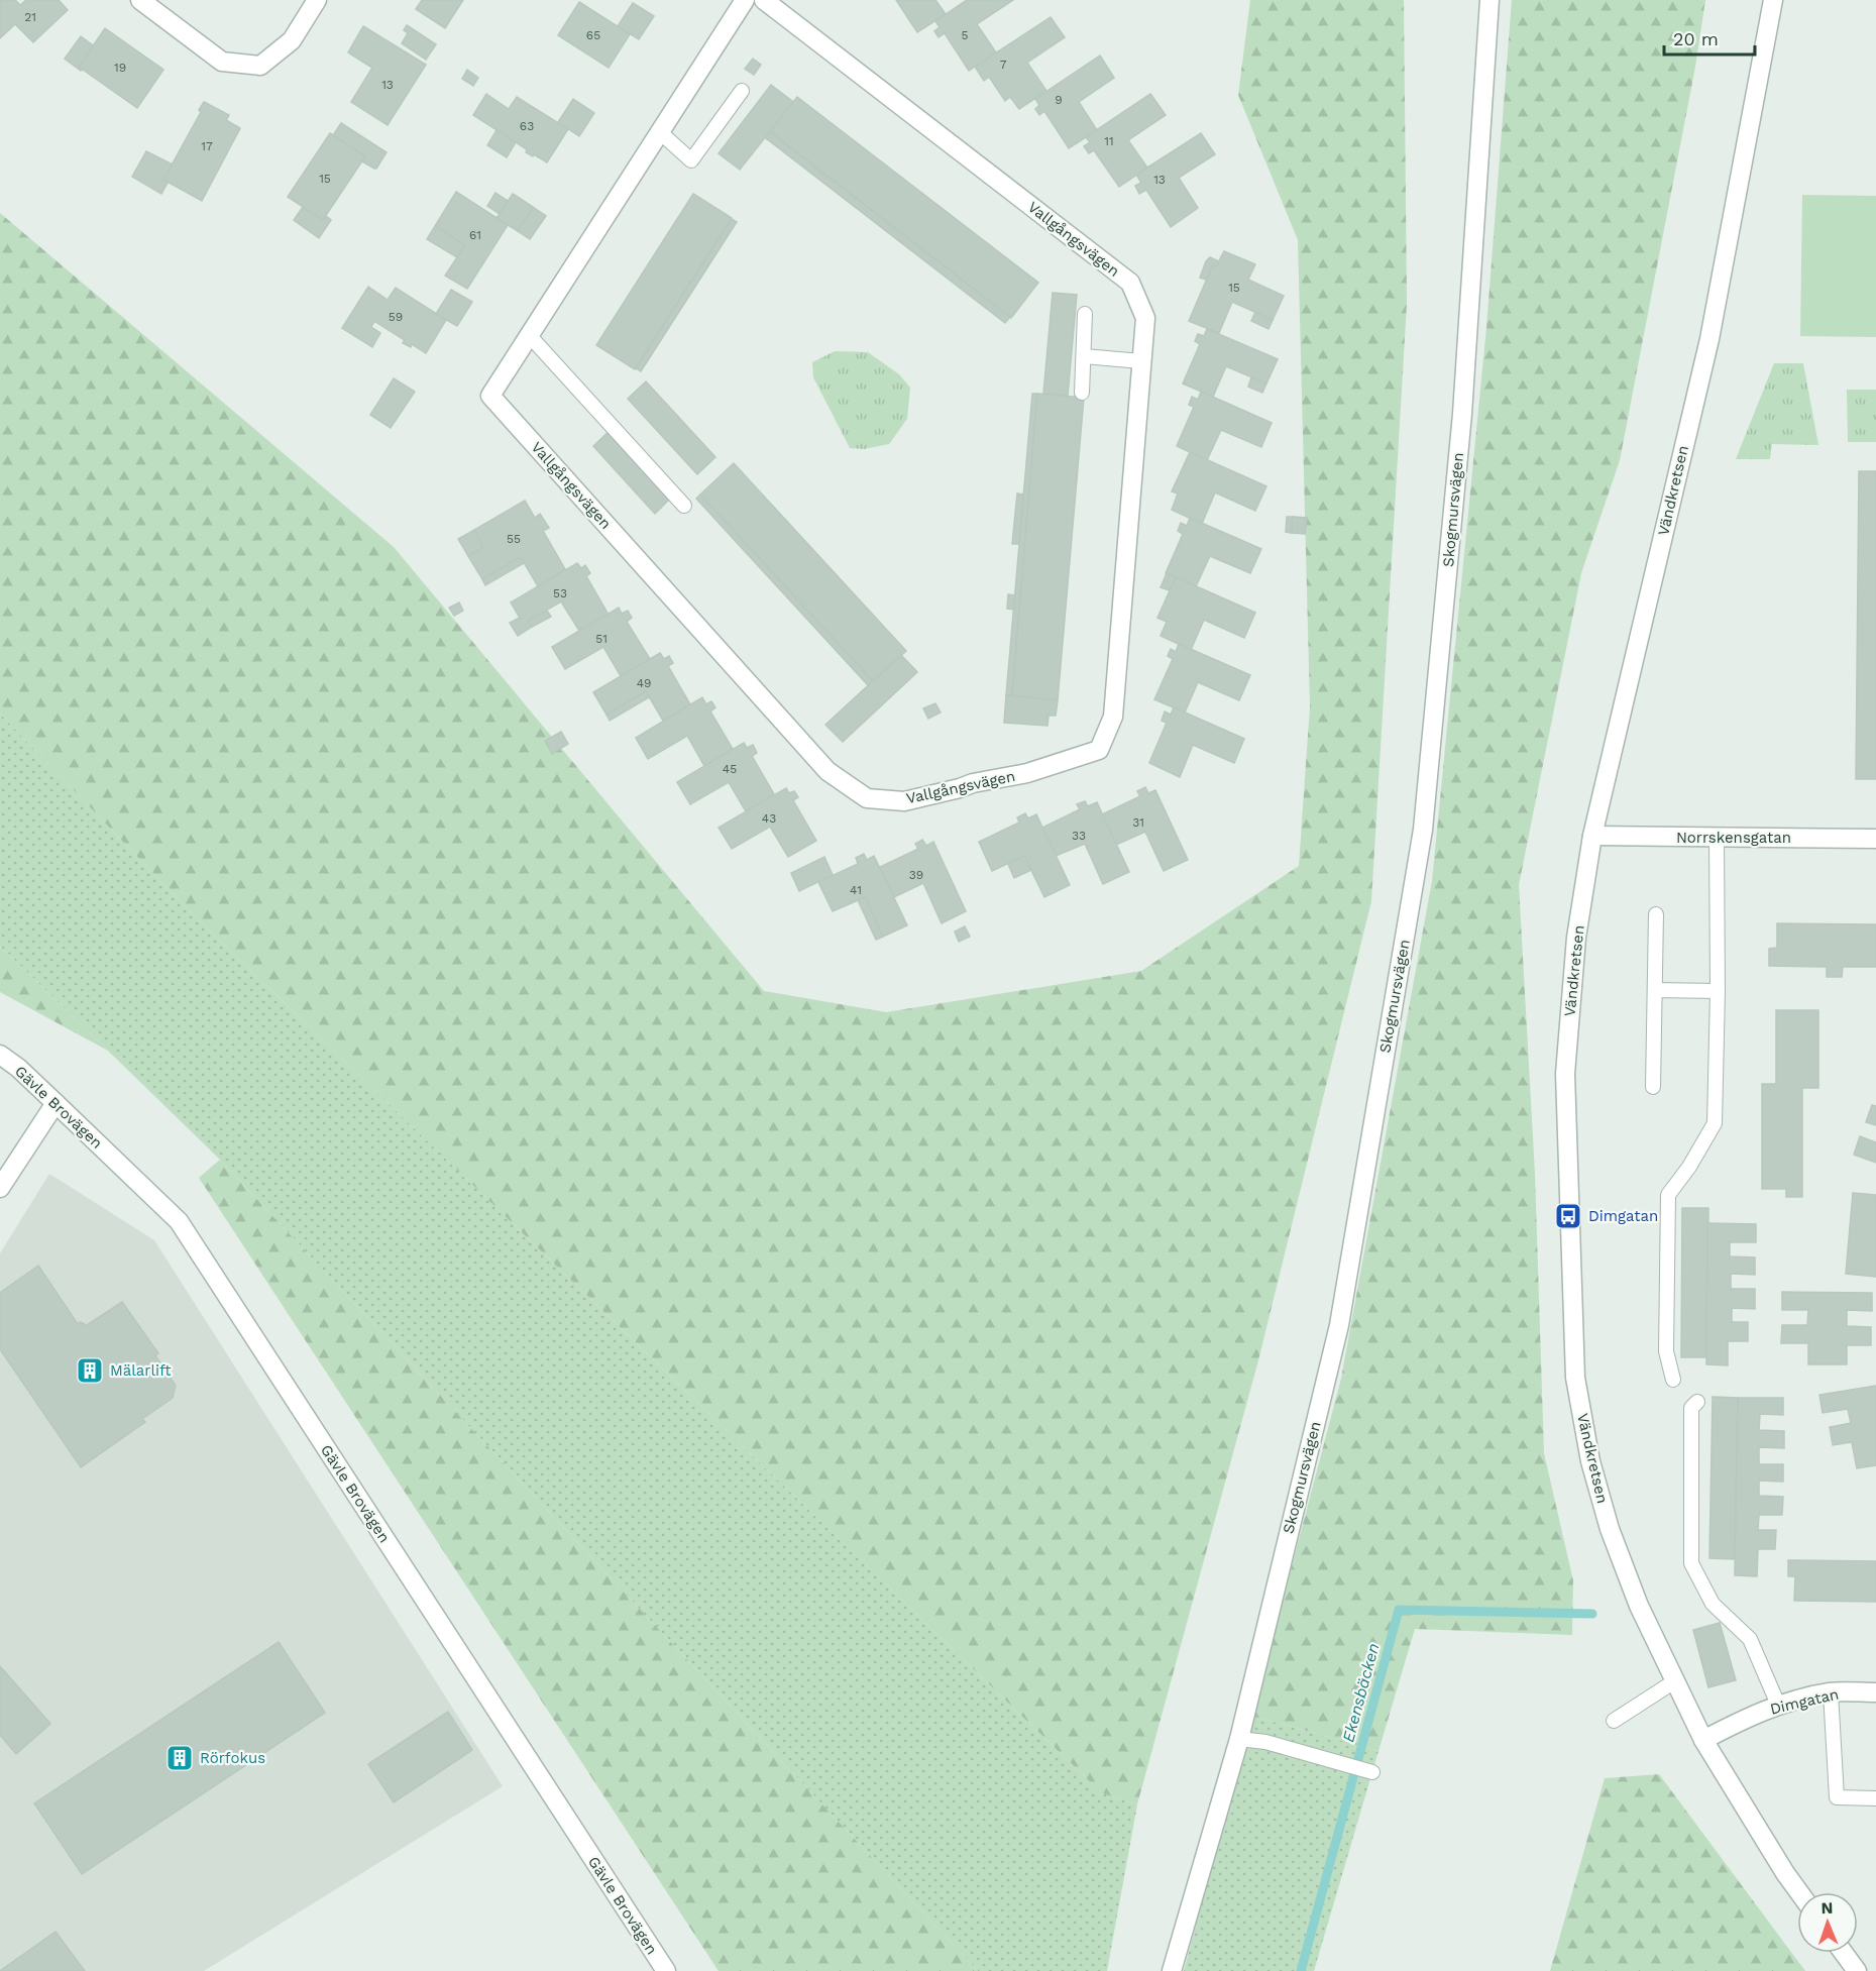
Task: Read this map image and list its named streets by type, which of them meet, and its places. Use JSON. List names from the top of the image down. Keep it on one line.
{"streets":{"street":["Vallgångsvägen","Vändkretsen","Skogmursvägen","Norrskensgatan","Gävle Brovägen","Dimgatan"]},"crossings":[["Vändkretsen","Norrskensgatan"],["Vändkretsen","Dimgatan"]],"water":["Ekensbäcken"],"places":{"bus stop":["Dimgatan"],"building":["Mälarlift","Rörfokus"]},"house_numbers":["21","65","5","7","19","13","9","63","11","17","15","13","61","15","59","55","53","51","49","45","43","31","33","39","41"],"scale_bar":"20 m","north":"top"}
